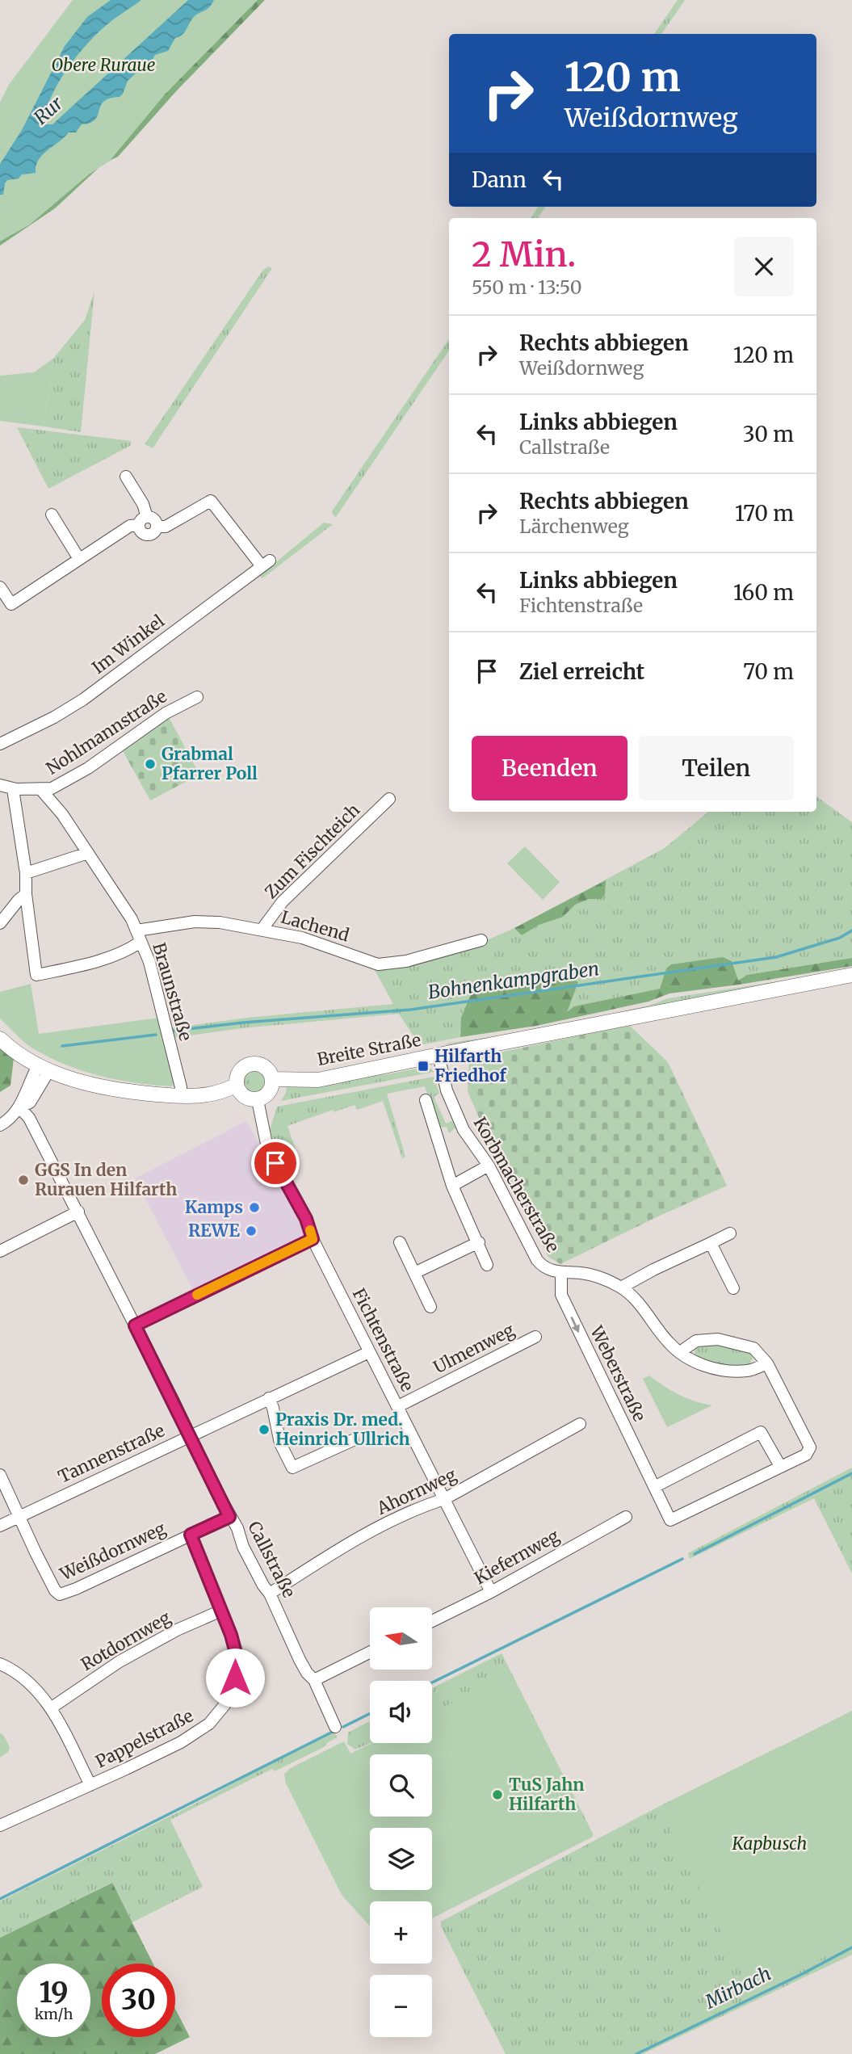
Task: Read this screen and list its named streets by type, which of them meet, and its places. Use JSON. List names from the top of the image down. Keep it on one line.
{"streets":{"main road":["Breite Straße"],"street":["Im Winkel","Nohlmannstraße","Zum Fischteich","Lachend","Braunstraße","Korbmacherstraße","Fichtenstraße","Ulmenweg","Weberstraße","Tannenstraße","Ahornweg","Weißdornweg","Kiefernweg","Callstraße","Rotdornweg","Pappelstraße"]},"crossings":[["Nohlmannstraße","Braunstraße"],["Zum Fischteich","Lachend"],["Lachend","Braunstraße"],["Breite Straße","Korbmacherstraße"],["Breite Straße","Fichtenstraße"],["Korbmacherstraße","Weberstraße"],["Fichtenstraße","Ulmenweg"],["Fichtenstraße","Tannenstraße"],["Fichtenstraße","Ahornweg"],["Fichtenstraße","Kiefernweg"],["Tannenstraße","Weißdornweg"],["Tannenstraße","Callstraße"],["Ahornweg","Callstraße"],["Weißdornweg","Callstraße"],["Weißdornweg","Pappelstraße"],["Rotdornweg","Pappelstraße"]],"one_way":["Weberstraße"],"water":["Rur","Bohnenkampgraben","Mirbach"],"parks":["Obere Ruraue","Kapbusch"],"places":{"other":["Grabmal Pfarrer Poll","GGS In den Rurauen Hilfarth","Kamps","REWE","Praxis Dr. med. Heinrich Ullrich","TuS Jahn Hilfarth"],"transit":["Hilfarth Friedhof"]},"north":"left","page":{"turn":["120 m","Weißdornweg"],"then":"Dann","heading":["2 Min.","550 m · 13:50"],"list":[{"name":"Rechts abbiegen","note":"Weißdornweg","value":"120 m"},{"name":"Links abbiegen","note":"Callstraße","value":"30 m"},{"name":"Rechts abbiegen","note":"Lärchenweg","value":"170 m"},{"name":"Links abbiegen","note":"Fichtenstraße","value":"160 m"},{"name":"Ziel erreicht","value":"70 m"}],"buttons":["Beenden","Teilen"],"map_buttons":["+","−"],"speed":"19 km/h","limit":"30"}}
